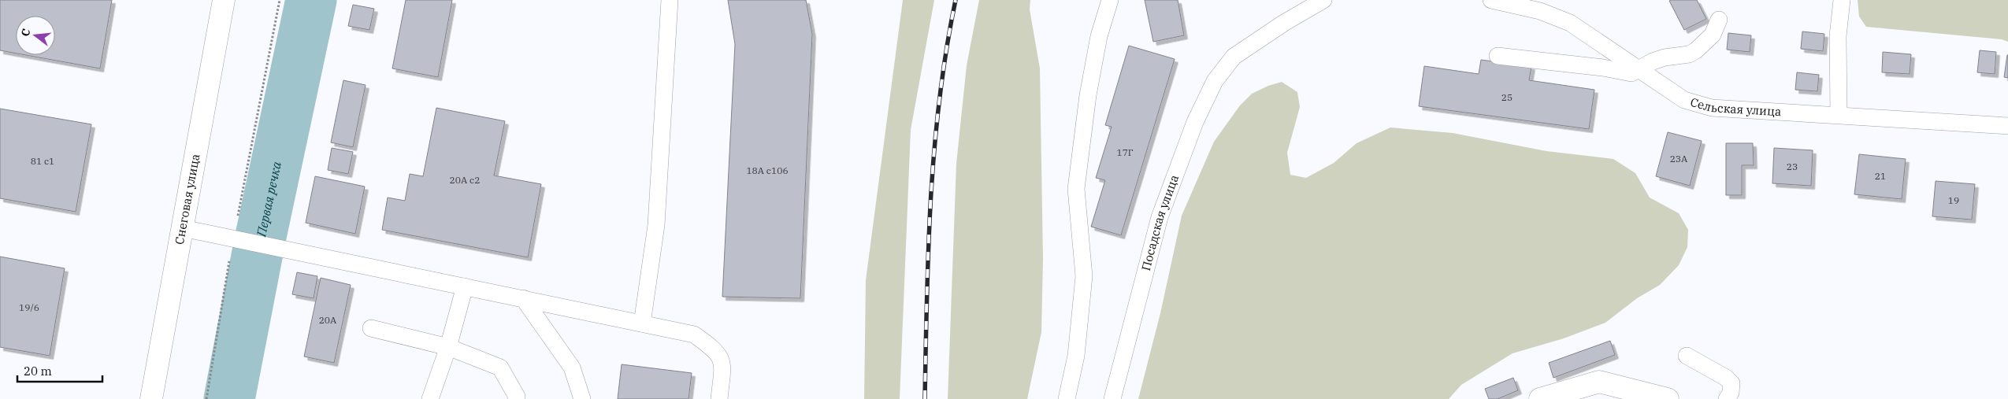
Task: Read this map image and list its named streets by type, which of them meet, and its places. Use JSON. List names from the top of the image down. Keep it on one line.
{"streets":{"main road":["Снеговая улица"],"lane":["Сельская улица","Посадская улица"]},"water":["Первая речка"],"house_numbers":["25","17Г","23А","81 с1","23","18А с106","21","20А с2","19","19/6","20А"],"scale_bar":"20 m","north":"left"}
